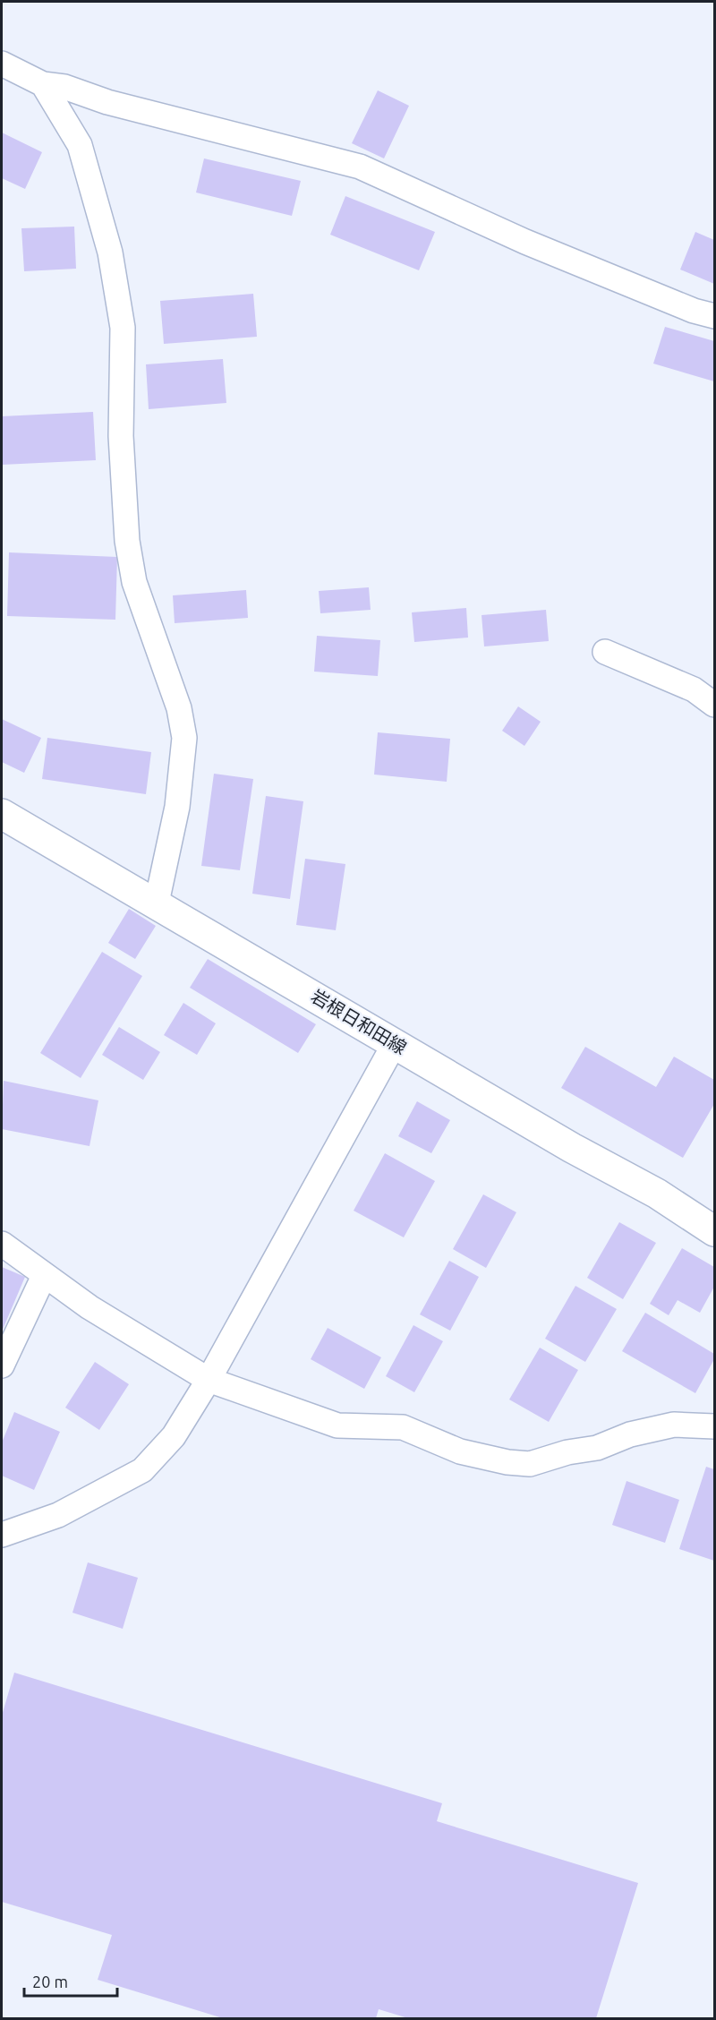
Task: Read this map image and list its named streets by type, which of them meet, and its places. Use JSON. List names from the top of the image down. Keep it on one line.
{"streets":{"main road":["岩根日和田線"]},"scale_bar":"20 m"}
